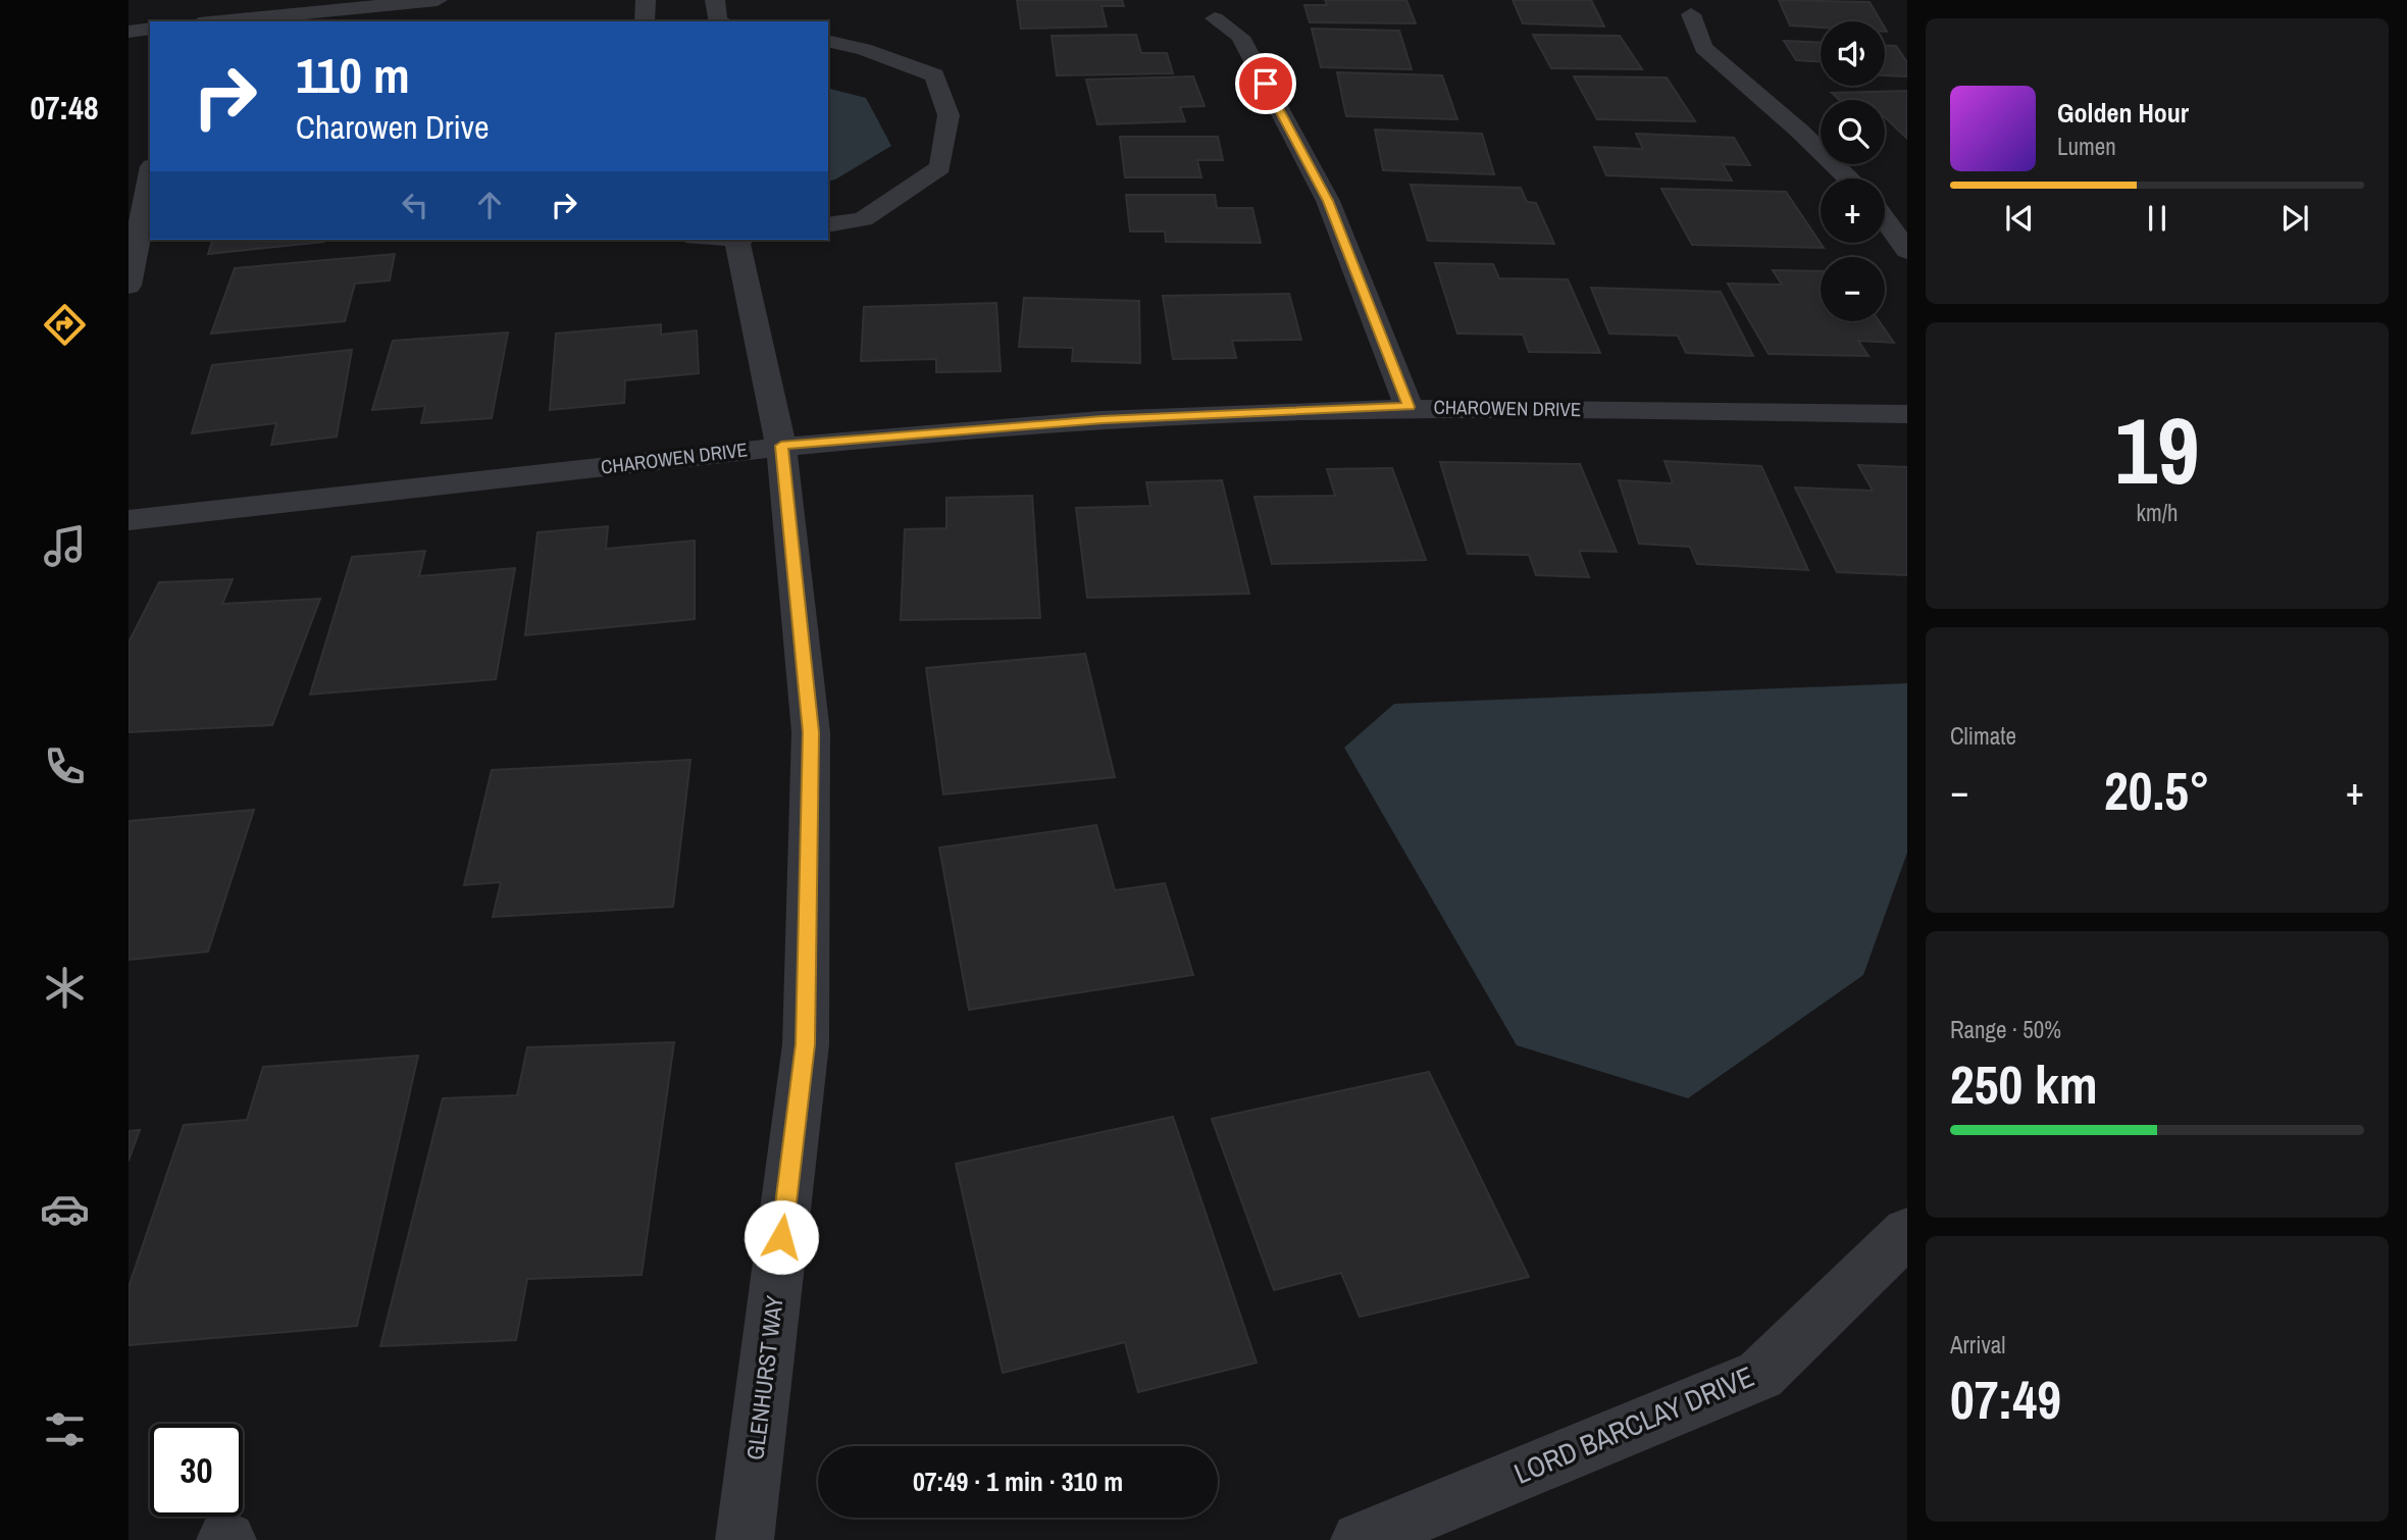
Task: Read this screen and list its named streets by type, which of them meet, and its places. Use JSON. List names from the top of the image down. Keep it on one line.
{"streets":{"street":["CHAROWEN DRIVE","GLENHURST WAY","LORD BARCLAY DRIVE"]},"crossings":[["CHAROWEN DRIVE","GLENHURST WAY"]],"page":{"tabs":"07:48","map_buttons":["+","−"],"turn":["110 m","Charowen Drive"],"song":["Golden Hour","Lumen"],"tile":[["19","km/h"],"Climate",["Range · 50%","250 km"],["Arrival","07:49"]],"heat":["−","20.5°","+"],"limit":"30","trip":"07:49 · 1 min · 310 m"}}
